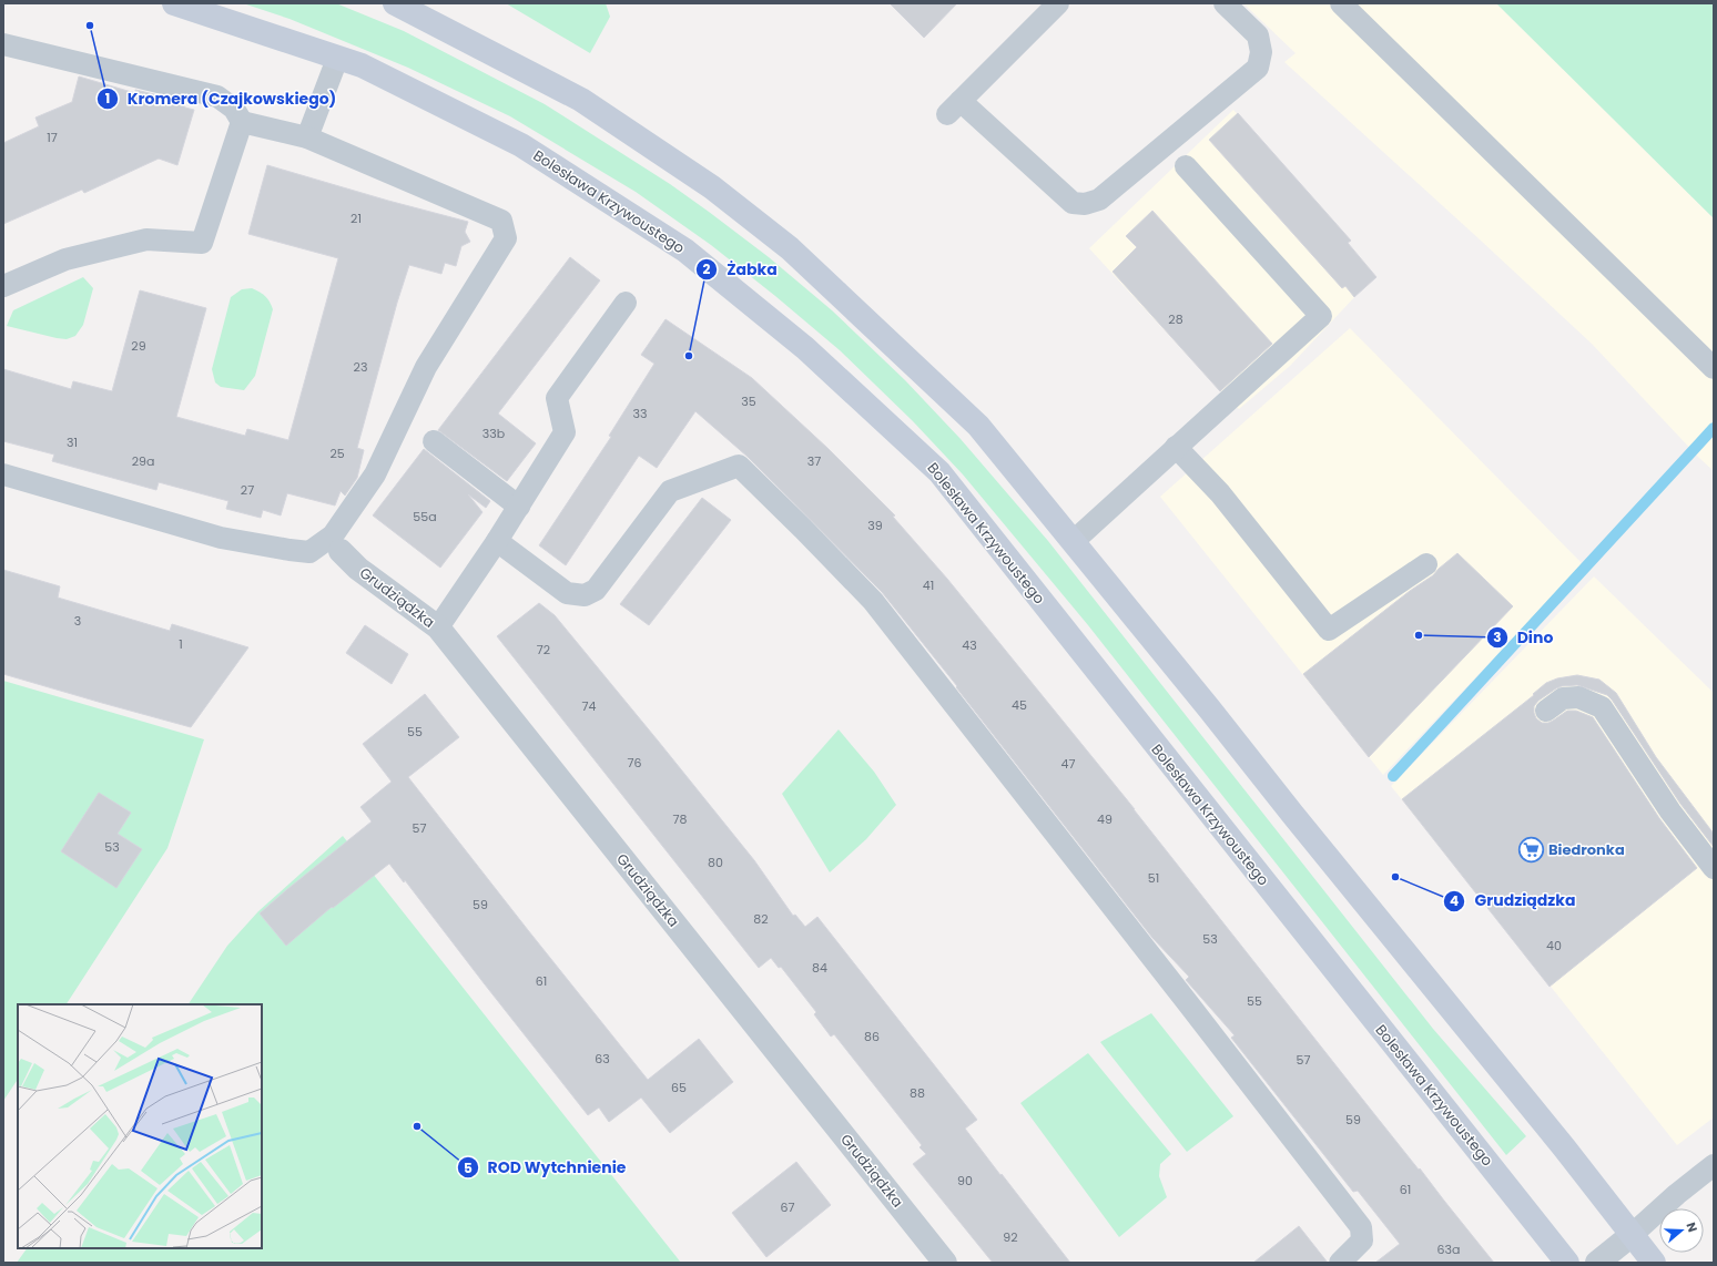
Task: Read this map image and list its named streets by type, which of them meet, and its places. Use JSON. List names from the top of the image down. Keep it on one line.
{"streets":{"main road":["Bolesława Krzywoustego"],"street":["Grudziądzka"]},"places":{"other":["Kromera (Czajkowskiego)","Żabka","Dino","Grudziądzka","ROD Wytchnienie"],"supermarket":["Biedronka"]},"house_numbers":["17","21","28","29","23","35","33","33b","31","25","29a","37","27","55a","39","41","3","1","43","72","45","74","55","76","47","78","49","57","53","80","51","59","82","53","40","84","61","55","86","63","57","65","88","59","90","61","67","92","63a"],"north":"right"}
